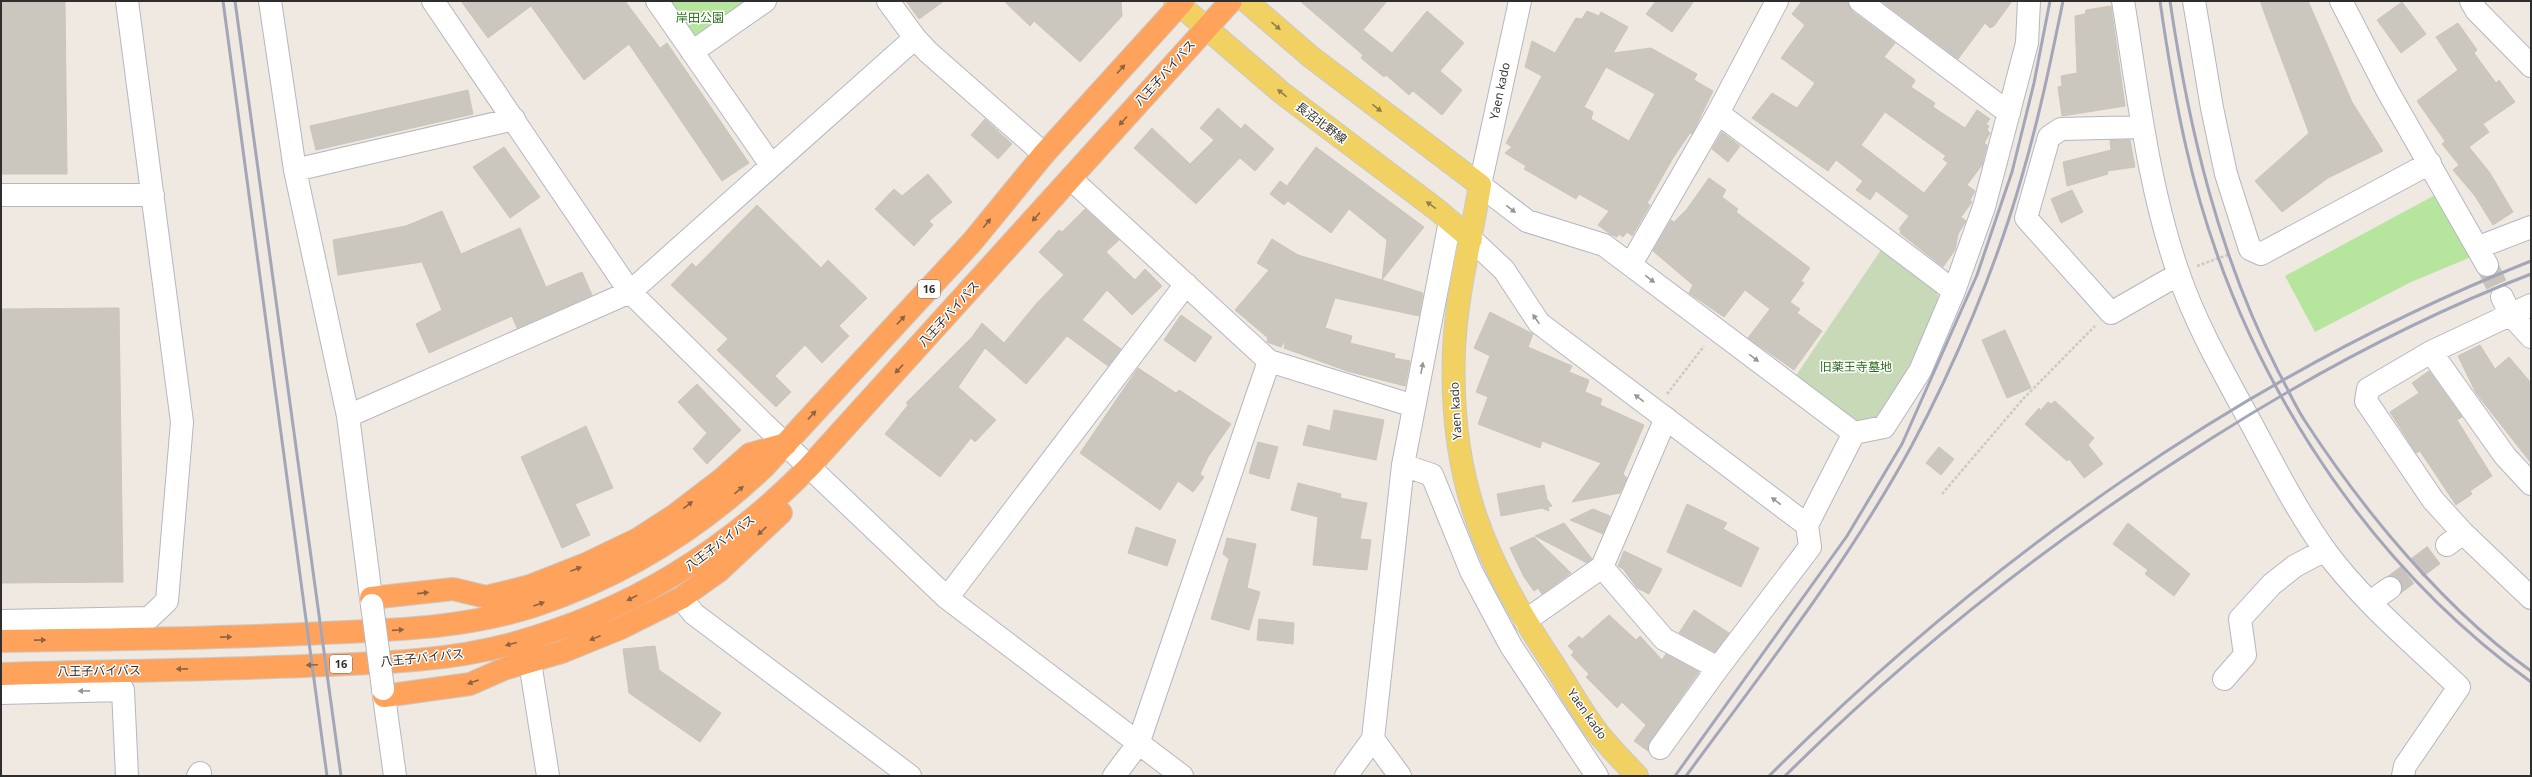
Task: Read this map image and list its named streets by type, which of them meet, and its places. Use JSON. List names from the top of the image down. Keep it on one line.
{"streets":{"highway":["八王子バイパス","16"],"main road":["Yaen kado","長沼北野線"]},"crossings":[["八王子バイパス","長沼北野線"],["Yaen kado","長沼北野線"],["長沼北野線","16"]],"parks":["岸田公園","旧薬王寺墓地"]}
